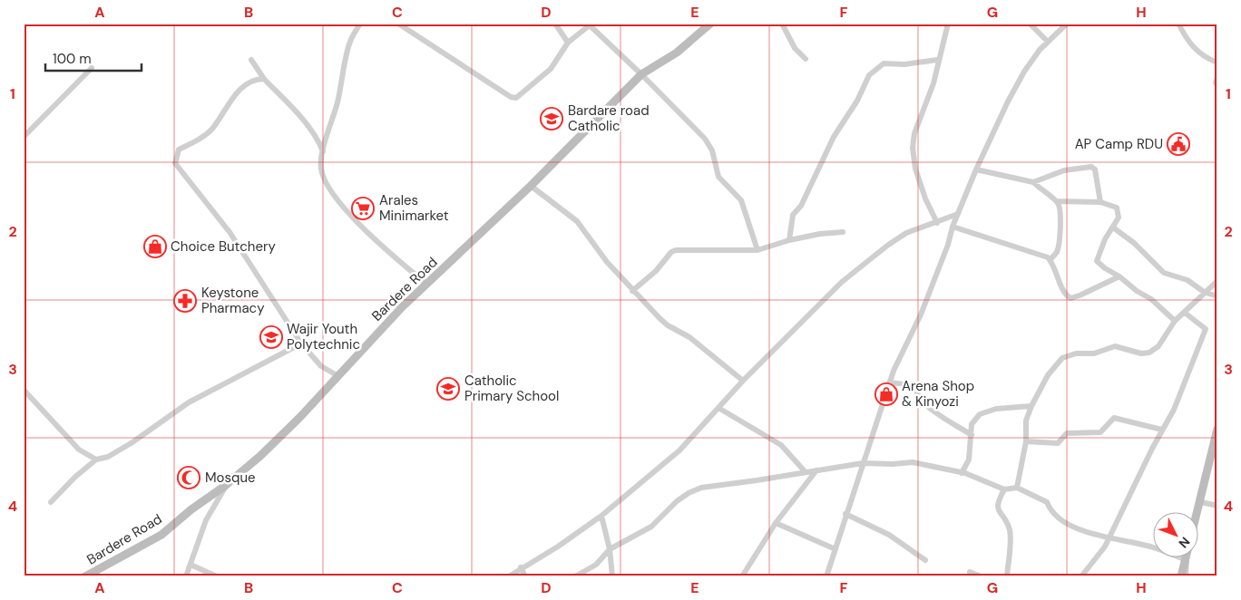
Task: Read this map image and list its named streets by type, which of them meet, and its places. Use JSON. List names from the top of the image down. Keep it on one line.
{"streets":{"street":["Bardere Road"]},"places":{"school or university":["Bardare road Catholic","Wajir Youth Polytechnic","Catholic Primary School"],"public building":["AP Camp RDU"],"supermarket":["Arales Minimarket"],"shop":["Choice Butchery","Arena Shop & Kinyozi"],"pharmacy":["Keystone Pharmacy"],"mosque":["Mosque"]},"scale_bar":"100 m","north":"bottom right","grid":{"columns":["A","B","C","D","E","F","G","H"],"rows":["1","2","3","4"]}}
